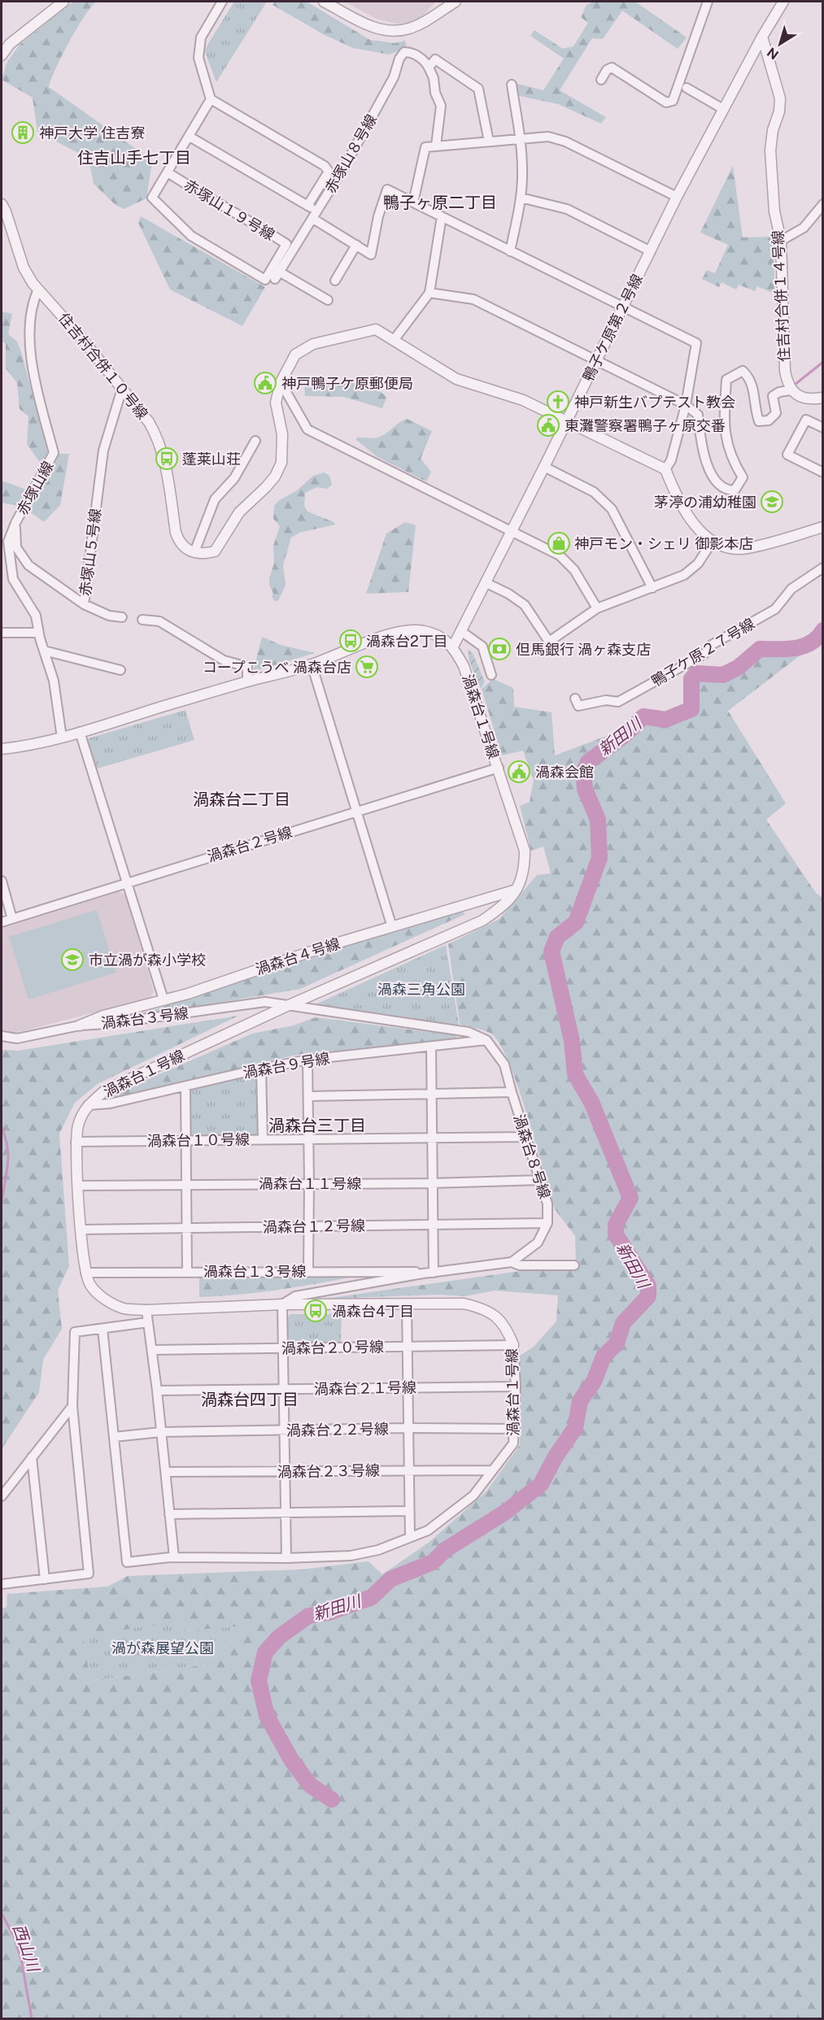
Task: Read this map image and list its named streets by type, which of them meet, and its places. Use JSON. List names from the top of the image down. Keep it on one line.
{"streets":{"street":["赤塚山８号線","赤塚山１９号線","住吉村合併１４号線","鴨子ケ原第２号線","住吉村合併１０号線","赤塚山線","赤塚山５号線","鴨子ケ原２７号線","渦森台１号線","渦森台２号線","渦森台４号線","渦森台３号線","渦森台９号線","渦森台１０号線","渦森台８号線","渦森台１１号線","渦森台１２号線","渦森台１３号線","渦森台２０号線","渦森台２１号線","渦森台２２号線","渦森台２３号線"]},"crossings":[["住吉村合併１４号線","鴨子ケ原第２号線"],["鴨子ケ原第２号線","渦森台１号線"],["住吉村合併１０号線","赤塚山線"],["住吉村合併１０号線","赤塚山５号線"],["赤塚山線","赤塚山５号線"],["渦森台１号線","渦森台２号線"],["渦森台１号線","渦森台４号線"],["渦森台１号線","渦森台３号線"],["渦森台１号線","渦森台９号線"],["渦森台１号線","渦森台１０号線"],["渦森台１号線","渦森台８号線"],["渦森台１号線","渦森台１１号線"],["渦森台１号線","渦森台１２号線"],["渦森台１号線","渦森台１３号線"],["渦森台１号線","渦森台２０号線"],["渦森台１号線","渦森台２１号線"],["渦森台１号線","渦森台２２号線"],["渦森台１号線","渦森台２３号線"],["渦森台４号線","渦森台３号線"],["渦森台３号線","渦森台８号線"],["渦森台９号線","渦森台８号線"],["渦森台１０号線","渦森台８号線"],["渦森台８号線","渦森台１１号線"],["渦森台８号線","渦森台１２号線"]],"districts":["住吉山手七丁目","鴨子ヶ原二丁目","渦森台二丁目","渦森台三丁目","渦森台四丁目"],"water":["新田川","西山川"],"parks":["渦森三角公園","渦が森展望公園"],"places":{"building":["神戸大学 住吉寮"],"public building":["神戸鴨子ケ原郵便局","東灘警察署鴨子ヶ原交番","渦森会館"],"church":["神戸新生バプテスト教会"],"bus stop":["蓬莱山荘","渦森台2丁目","渦森台4丁目"],"school or university":["茅渟の浦幼稚園","市立渦が森小学校"],"shop":["神戸モン・シェリ 御影本店"],"bank":["但馬銀行 渦ヶ森支店"],"supermarket":["コープこうべ 渦森台店"]},"north":"bottom left"}
